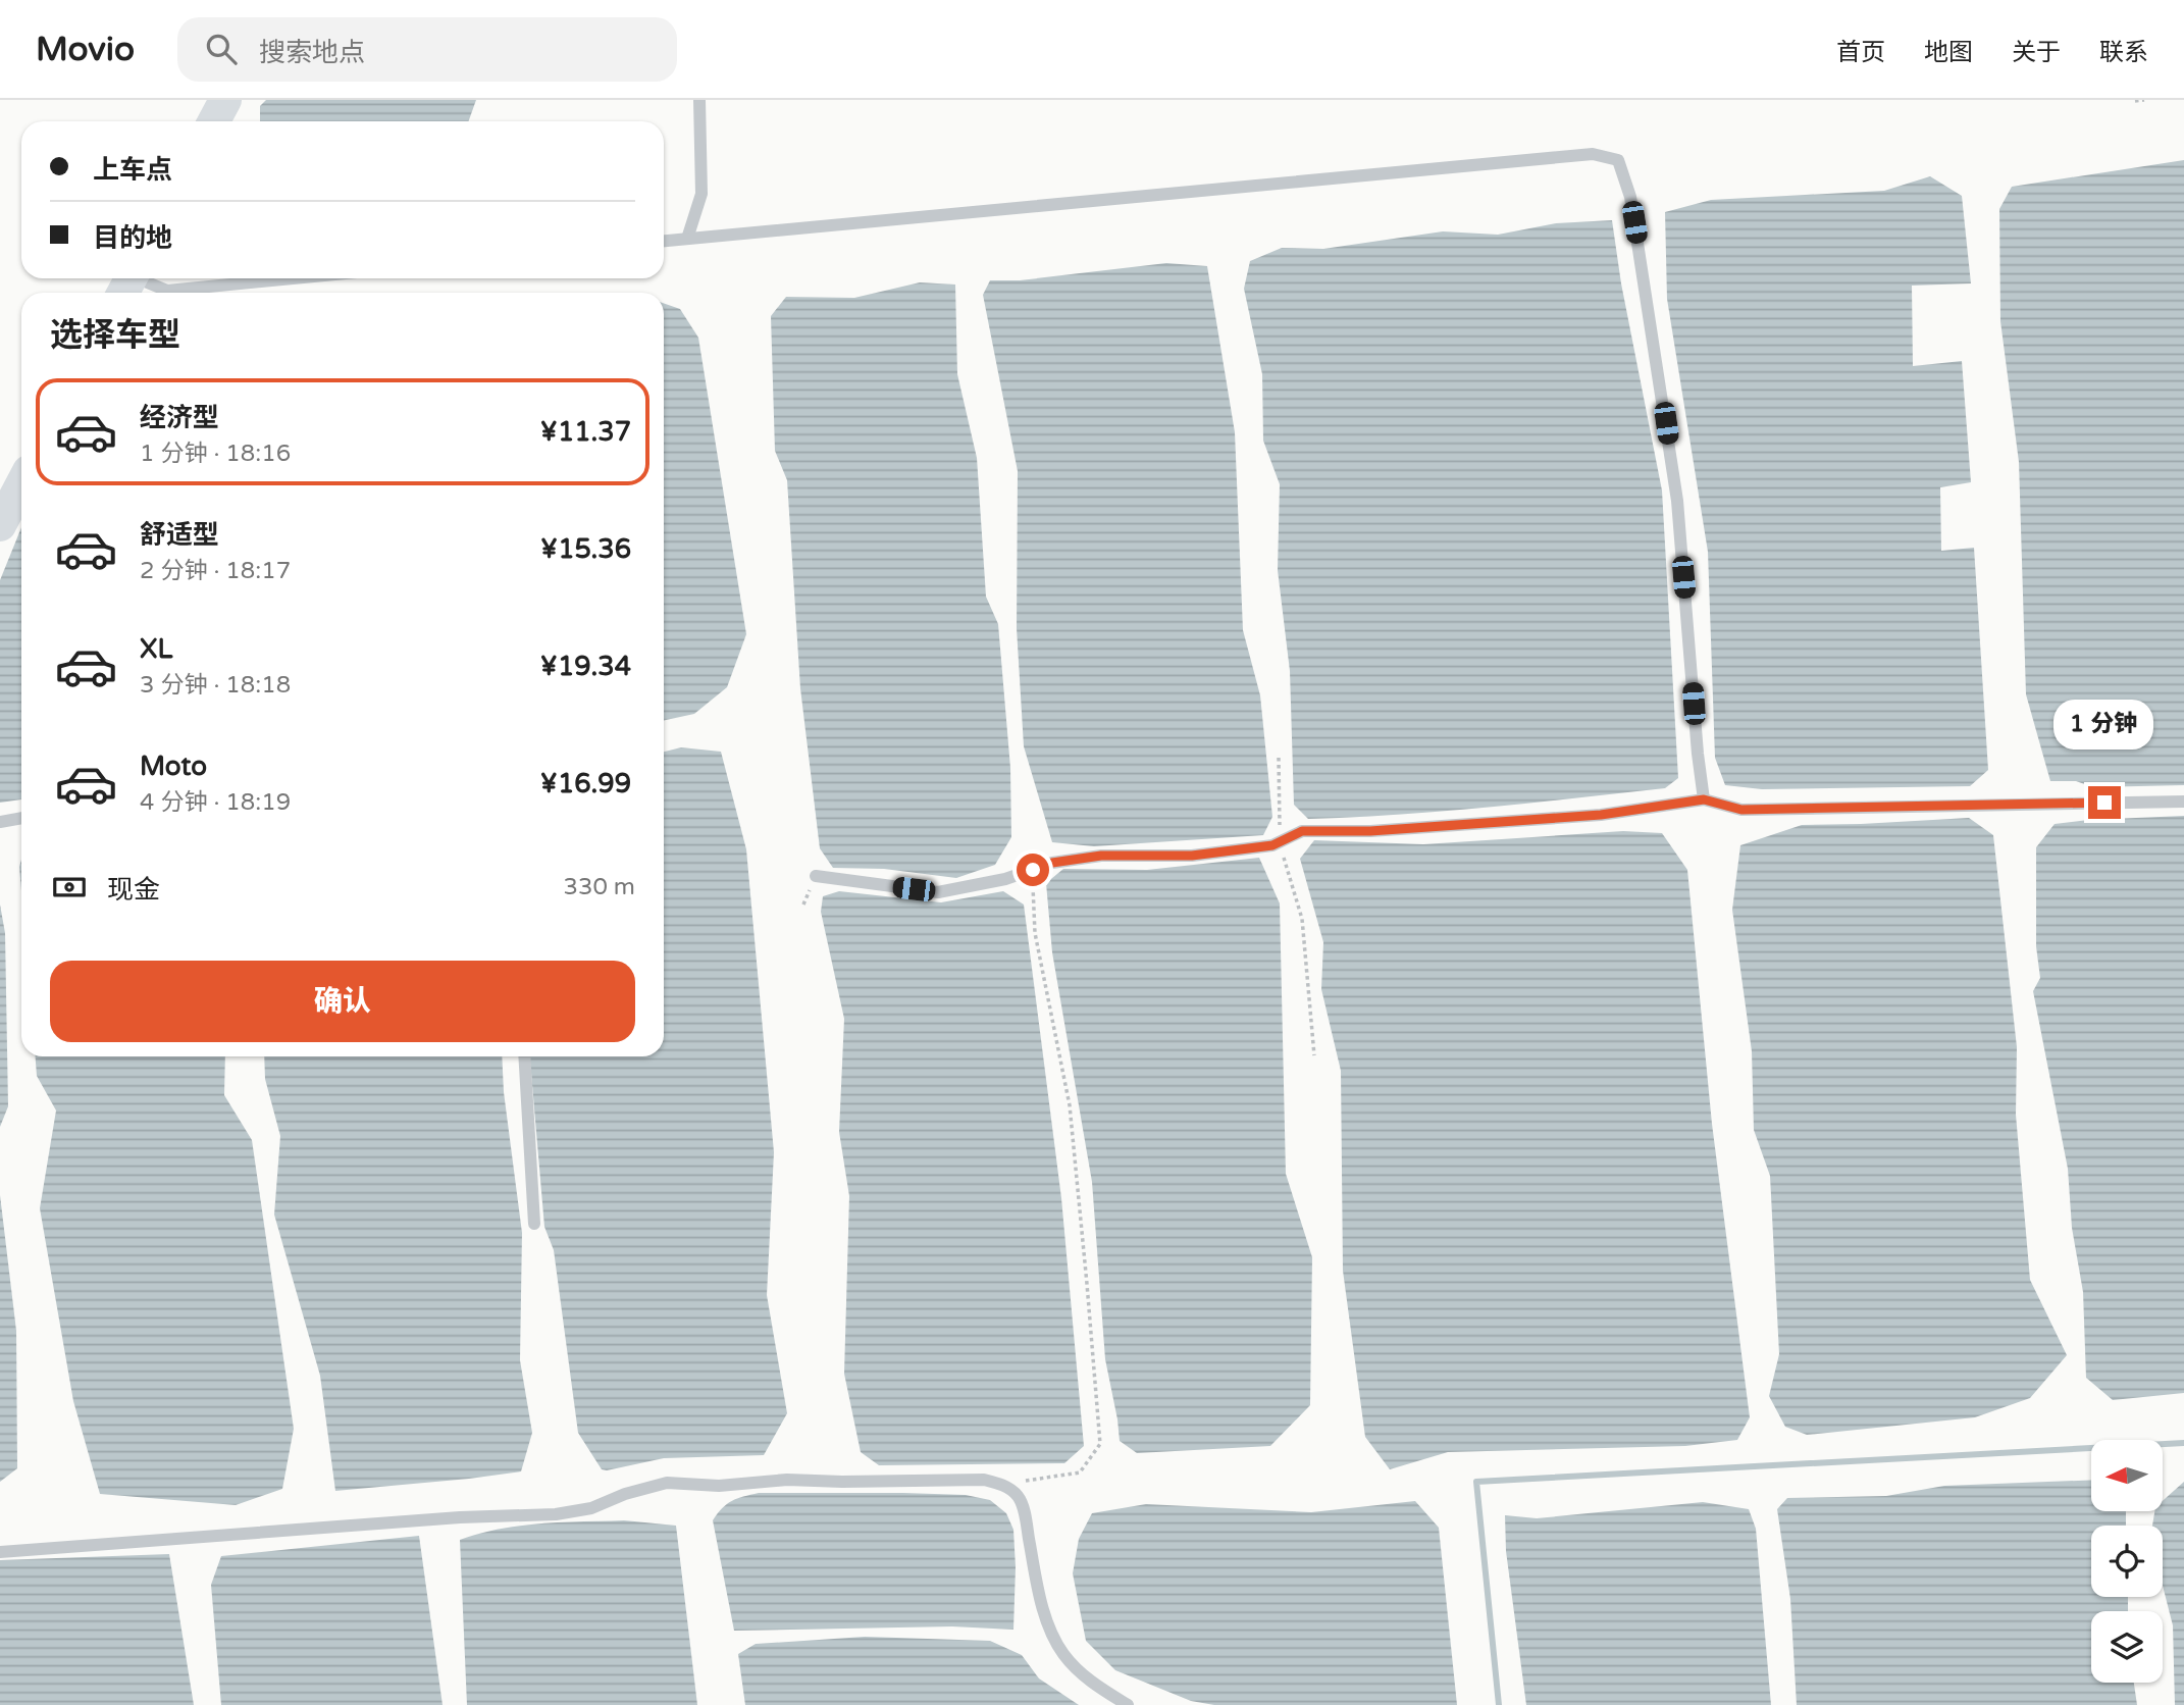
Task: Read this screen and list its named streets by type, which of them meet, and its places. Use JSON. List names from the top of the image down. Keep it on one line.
{"north":"left","page":{"header":"Movio","search":"搜索地点","nav":["首页","地图","关于","联系"],"banner":["上车点","目的地"],"heading":"选择车型","list":[{"name":"经济型","note":"1 分钟 · 18:16","value":"¥11.37"},{"name":"舒适型","note":"2 分钟 · 18:17","value":"¥15.36"},{"name":"XL","note":"3 分钟 · 18:18","value":"¥19.34"},{"name":"Moto","note":"4 分钟 · 18:19","value":"¥16.99"}],"bubble":"1 分钟","pay":["现金","330 m"],"buttons":"确认"}}
